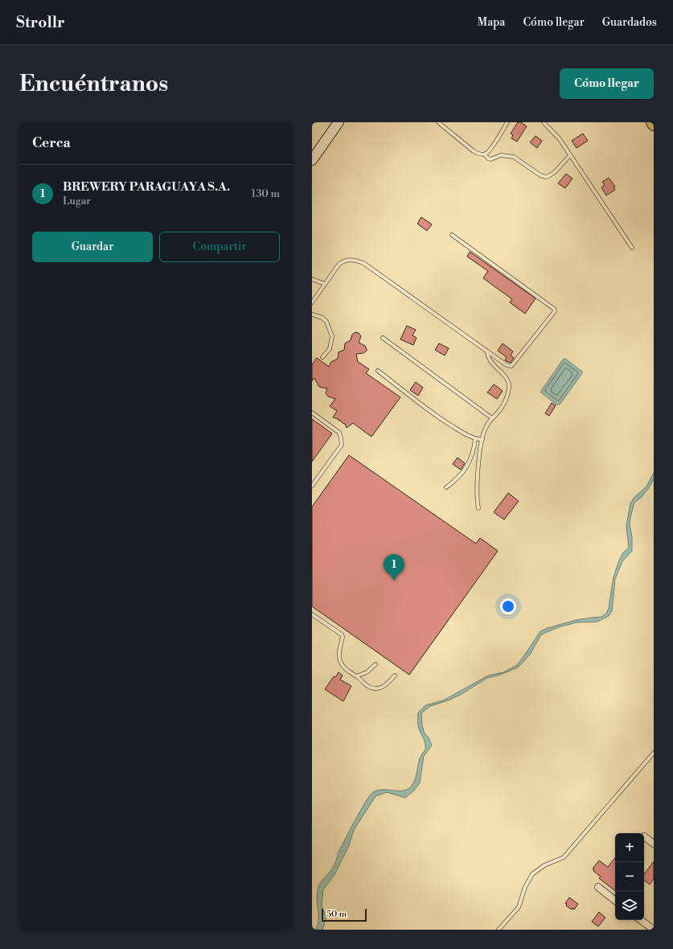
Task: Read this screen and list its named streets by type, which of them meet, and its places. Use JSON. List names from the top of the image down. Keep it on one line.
{"scale_bar":"50 m","page":{"header":"Strollr","nav":["Mapa","Cómo llegar","Guardados"],"buttons":["Cómo llegar",["Guardar","Compartir"]],"title":"Encuéntranos","heading":"Cerca","list":[{"mark":"1","name":"BREWERY PARAGUAYA S.A.","note":"Lugar","value":"130 m"}],"pins":"1","map_buttons":["+","−"],"scale":"50 m"}}
